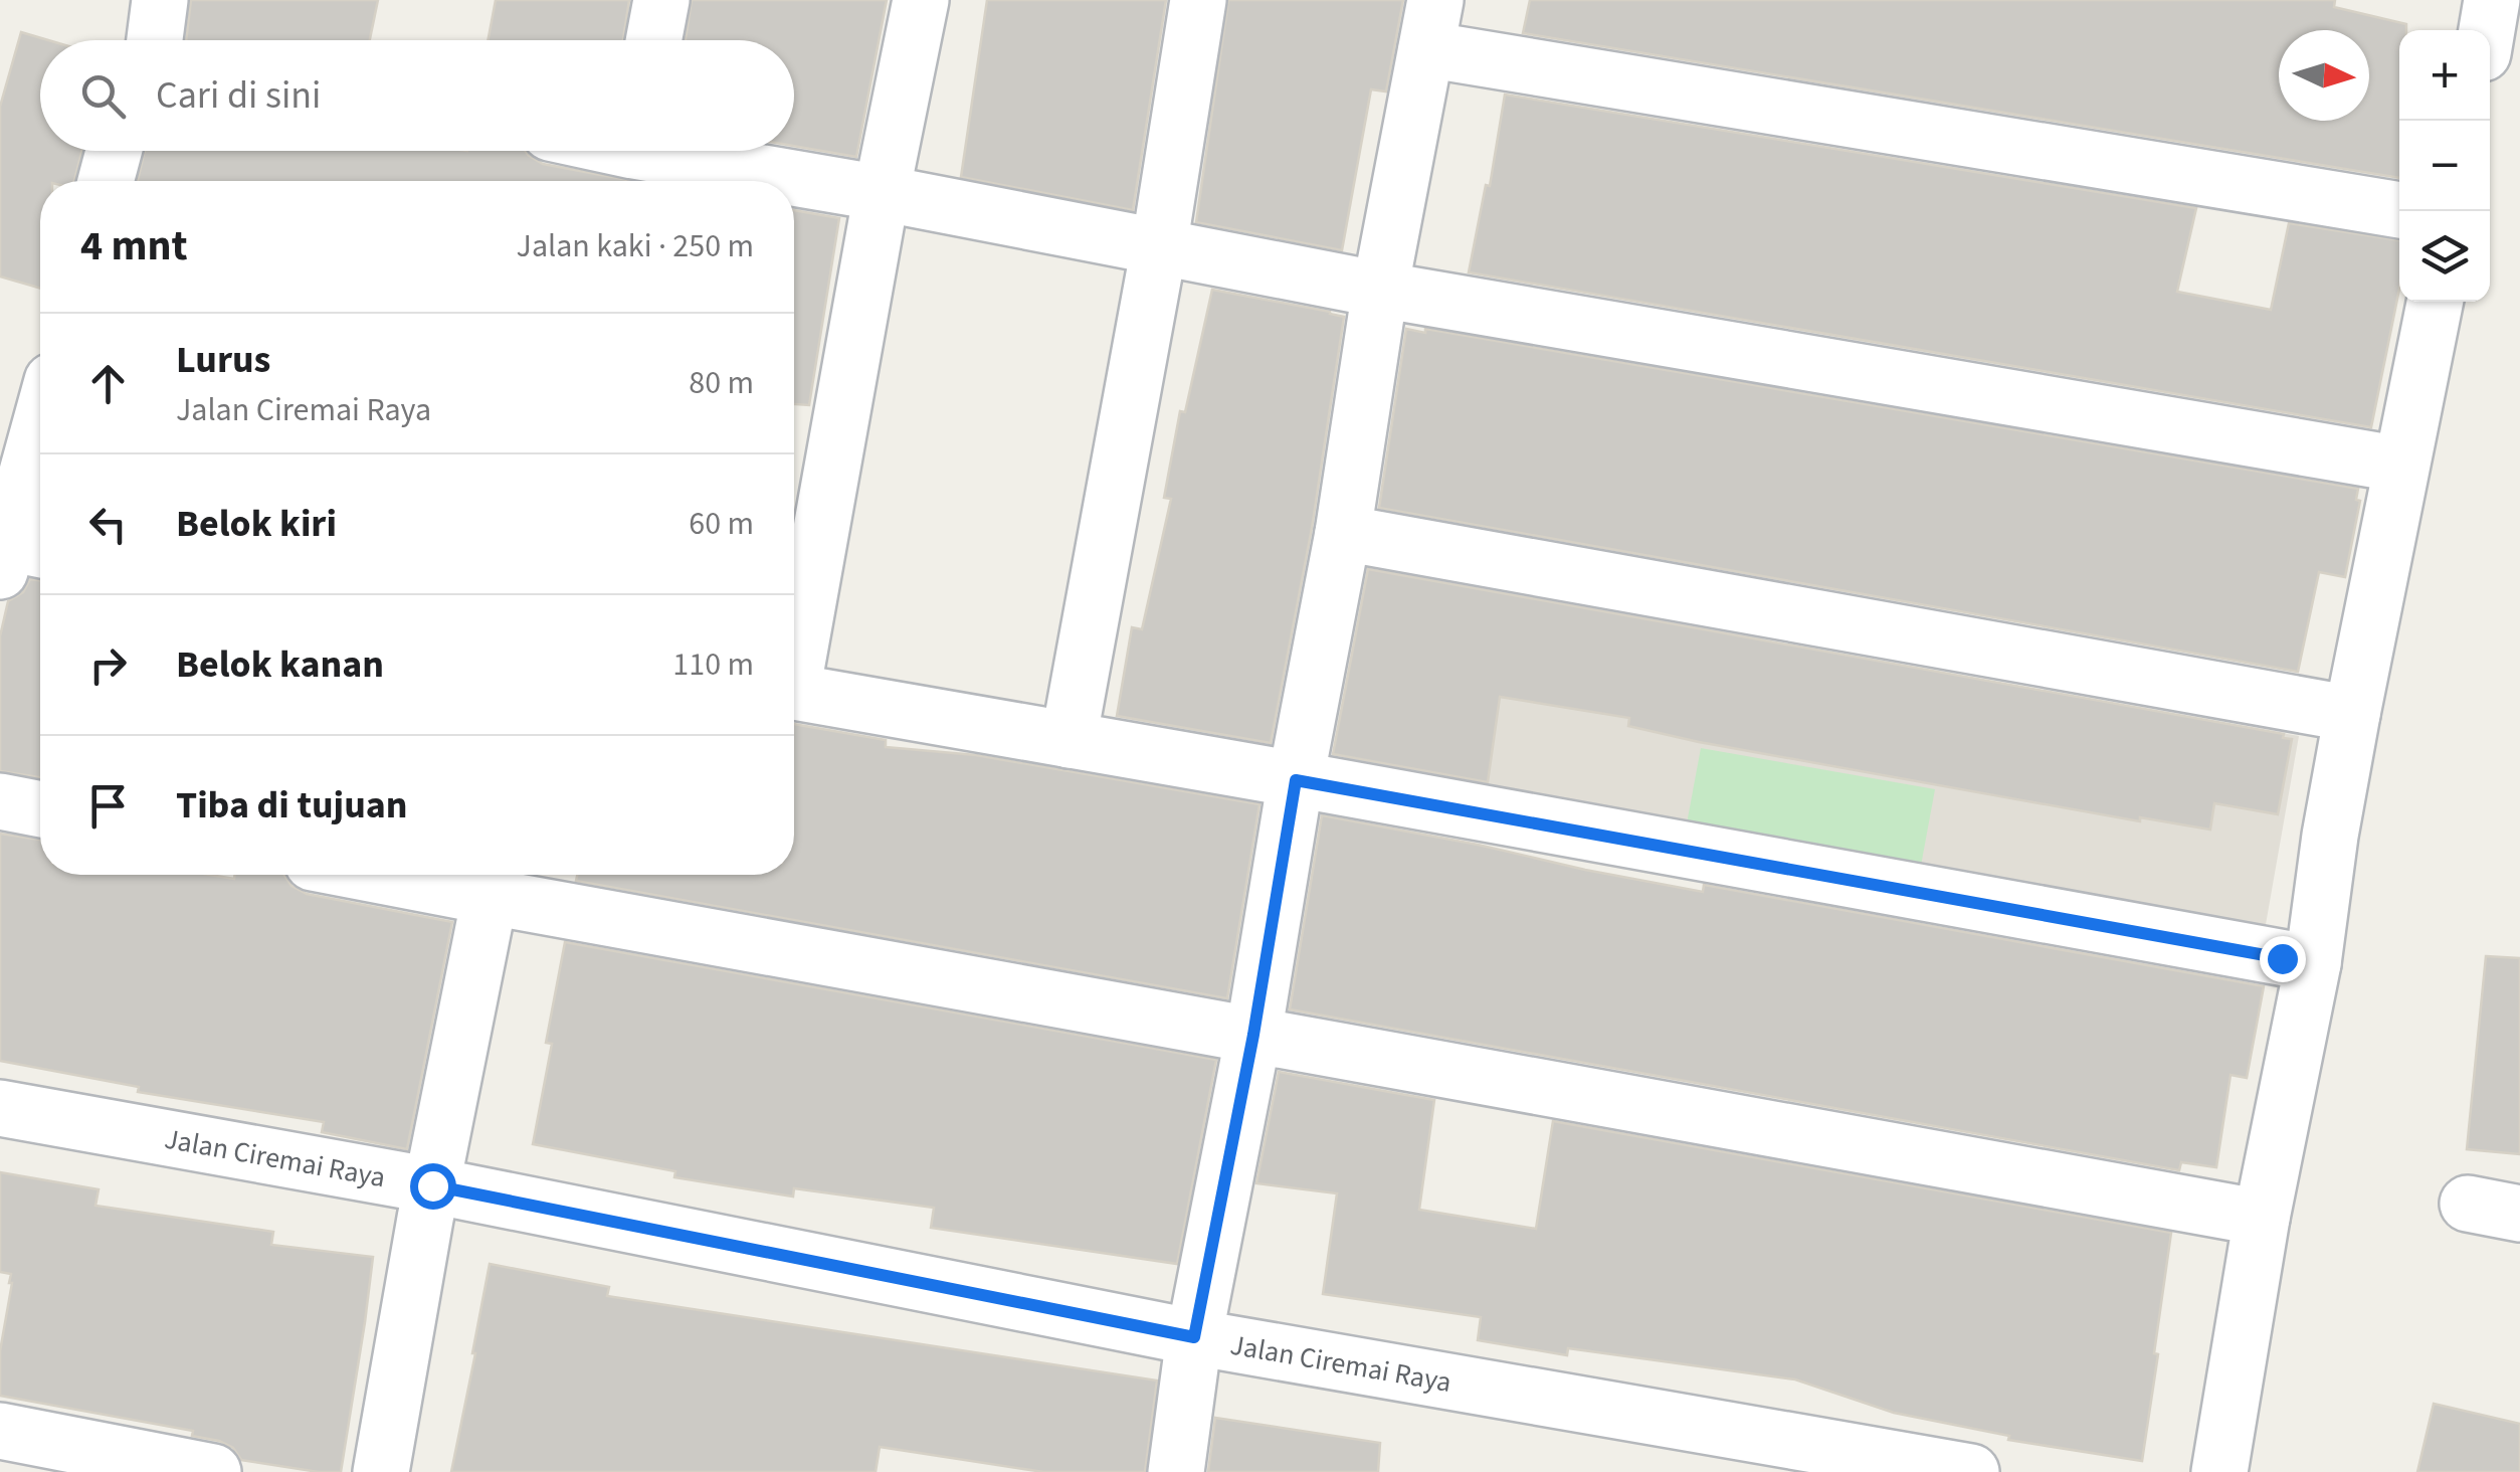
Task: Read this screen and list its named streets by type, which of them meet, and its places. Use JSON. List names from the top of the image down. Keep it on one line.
{"streets":{"street":["Jalan Ciremai Raya"]},"north":"right","page":{"map_buttons":["+","−"],"search":"Cari di sini","heading":["4 mnt","Jalan kaki · 250 m"],"list":[["Lurus","Jalan Ciremai Raya","80 m"],["Belok kiri","60 m"],["Belok kanan","110 m"],"Tiba di tujuan"]}}
